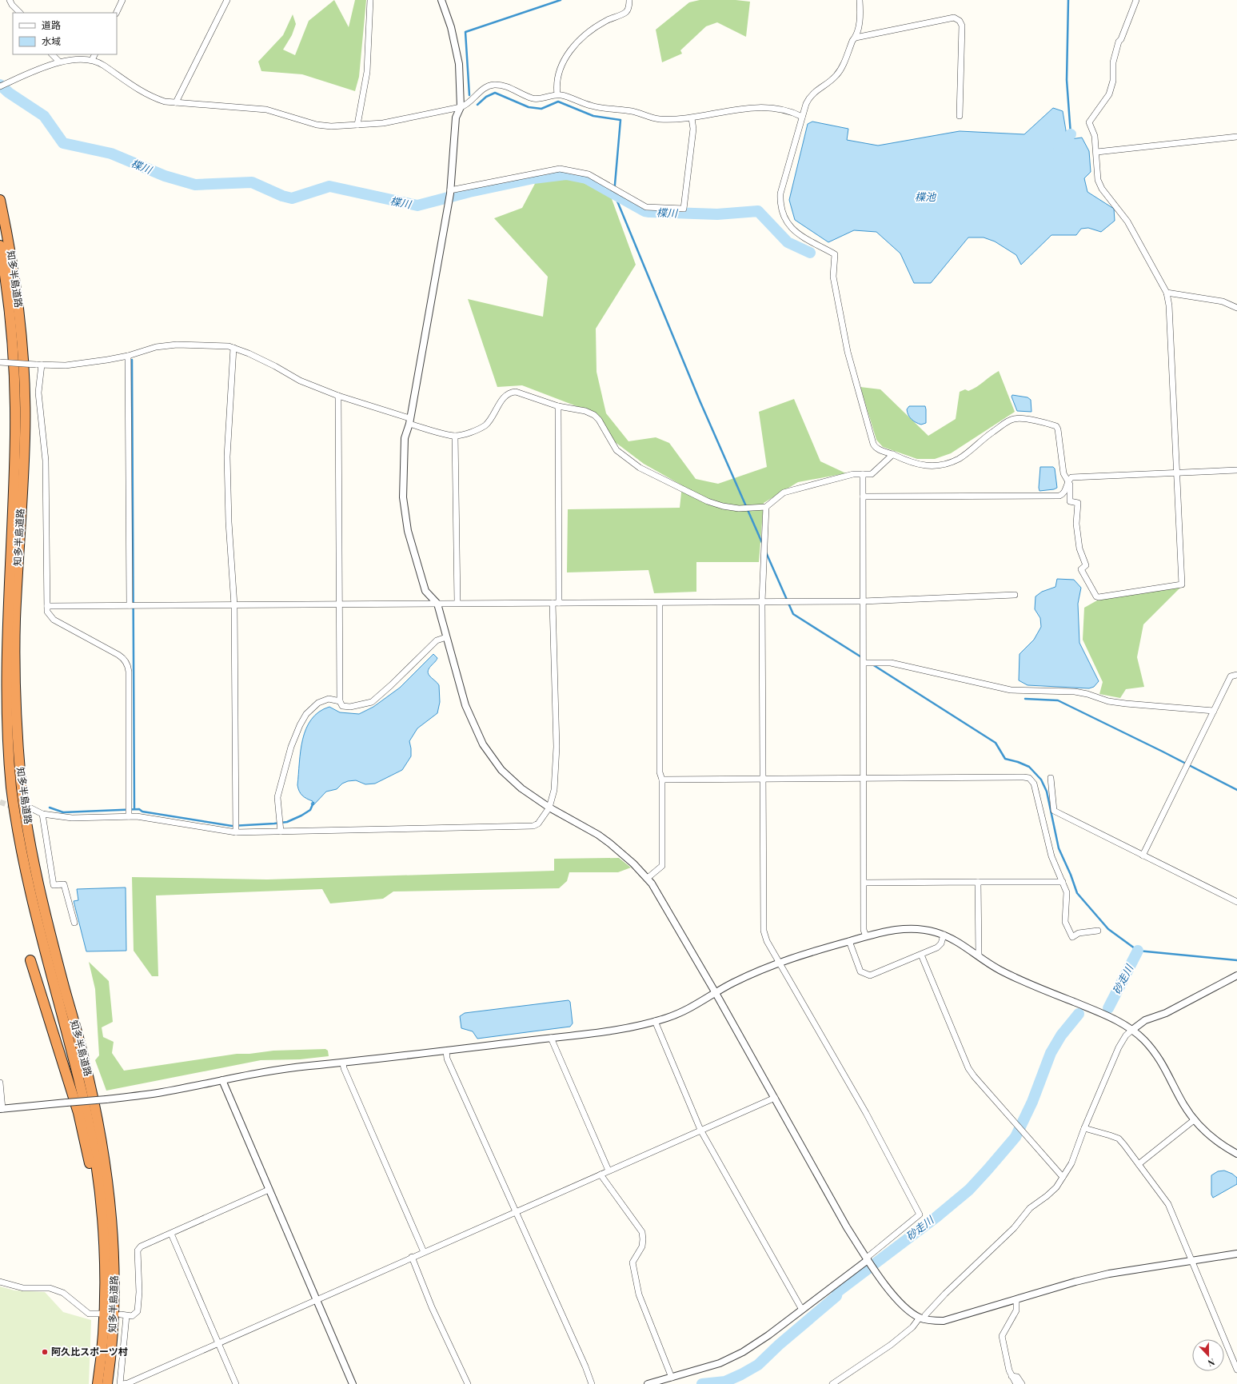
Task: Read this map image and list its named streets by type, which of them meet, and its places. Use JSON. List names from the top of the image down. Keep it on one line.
{"streets":{"highway":["知多半島道路"]},"water":["楪川","楪池","砂走川"],"places":["阿久比スポーツ村"],"legend":["道路","水域"],"north":"bottom"}
